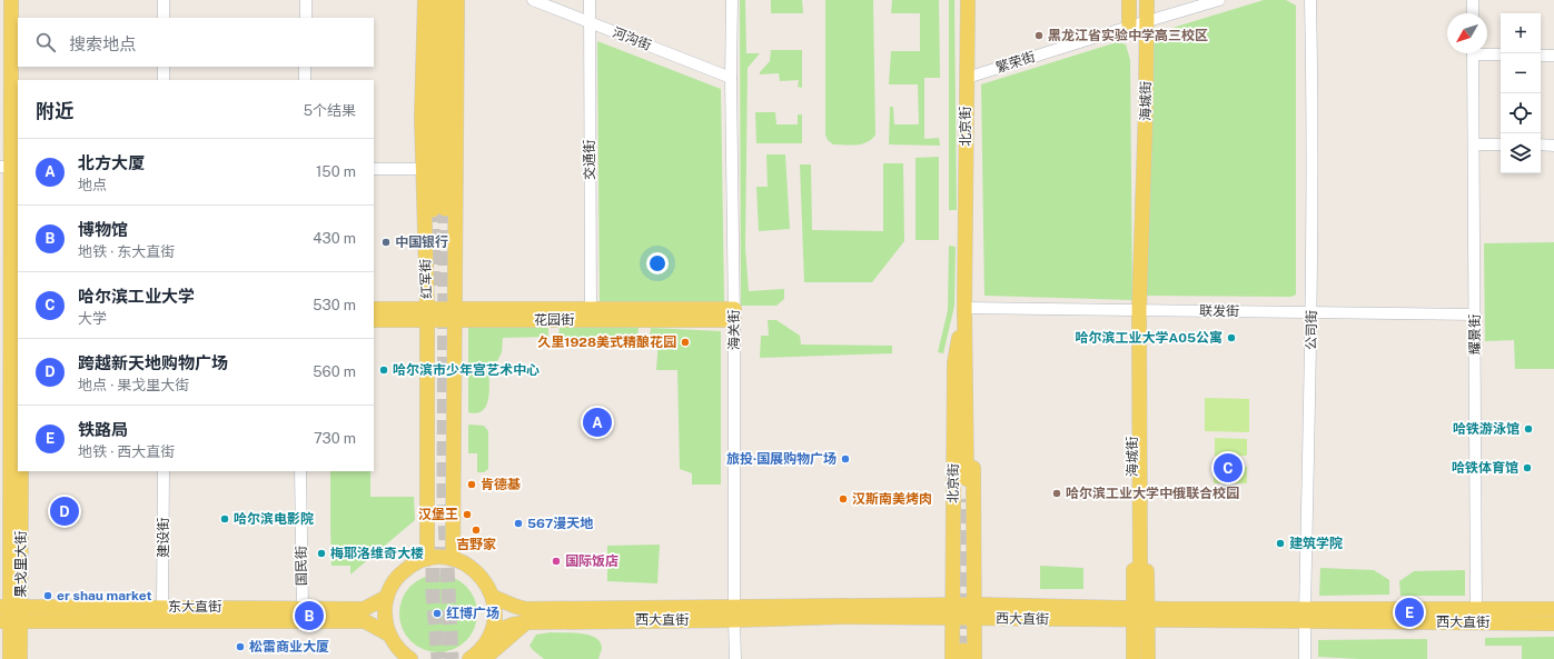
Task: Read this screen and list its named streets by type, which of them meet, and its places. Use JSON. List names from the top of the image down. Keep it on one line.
{"streets":{"main road":["海城街","北京街","红军街","花园街","果戈里大街","东大直街","西大直街"],"street":["河沟街","繁荣街","交通街","联发街","海关街","公司街","耀景街","建设街","国民街"]},"crossings":[["河沟街","交通街"],["河沟街","海关街"],["繁荣街","海城街"],["繁荣街","北京街"],["海城街","联发街"],["海城街","西大直街"],["北京街","联发街"],["北京街","西大直街"],["交通街","花园街"],["红军街","花园街"],["联发街","公司街"],["联发街","耀景街"],["花园街","海关街"],["海关街","西大直街"],["公司街","西大直街"],["耀景街","西大直街"],["建设街","东大直街"],["果戈里大街","东大直街"],["国民街","东大直街"]],"places":["黑龙江省实验中学高三校区","中国银行","哈尔滨工业大学A05公寓","久里1928美式精酿花园","哈尔滨市少年宫艺术中心","哈铁游泳馆","旅投·国展购物广场","哈铁体育馆","肯德基","哈尔滨工业大学中俄联合校园","汉斯南美烤肉","汉堡王","哈尔滨电影院","567漫天地","吉野家","建筑学院","梅耶洛维奇大楼","国际饭店","er shau market","红博广场","松雷商业大厦"],"north":"bottom left","page":{"map_buttons":["+","−"],"search":"搜索地点","heading":["附近","5个结果"],"list":[{"mark":"A","name":"北方大厦","note":"地点","value":"150 m"},{"mark":"B","name":"博物馆","note":"地铁 · 东大直街","value":"430 m"},{"mark":"C","name":"哈尔滨工业大学","note":"大学","value":"530 m"},{"mark":"D","name":"跨越新天地购物广场","note":"地点 · 果戈里大街","value":"560 m"},{"mark":"E","name":"铁路局","note":"地铁 · 西大直街","value":"730 m"}],"pins":["A","C","D","E","B"]}}
